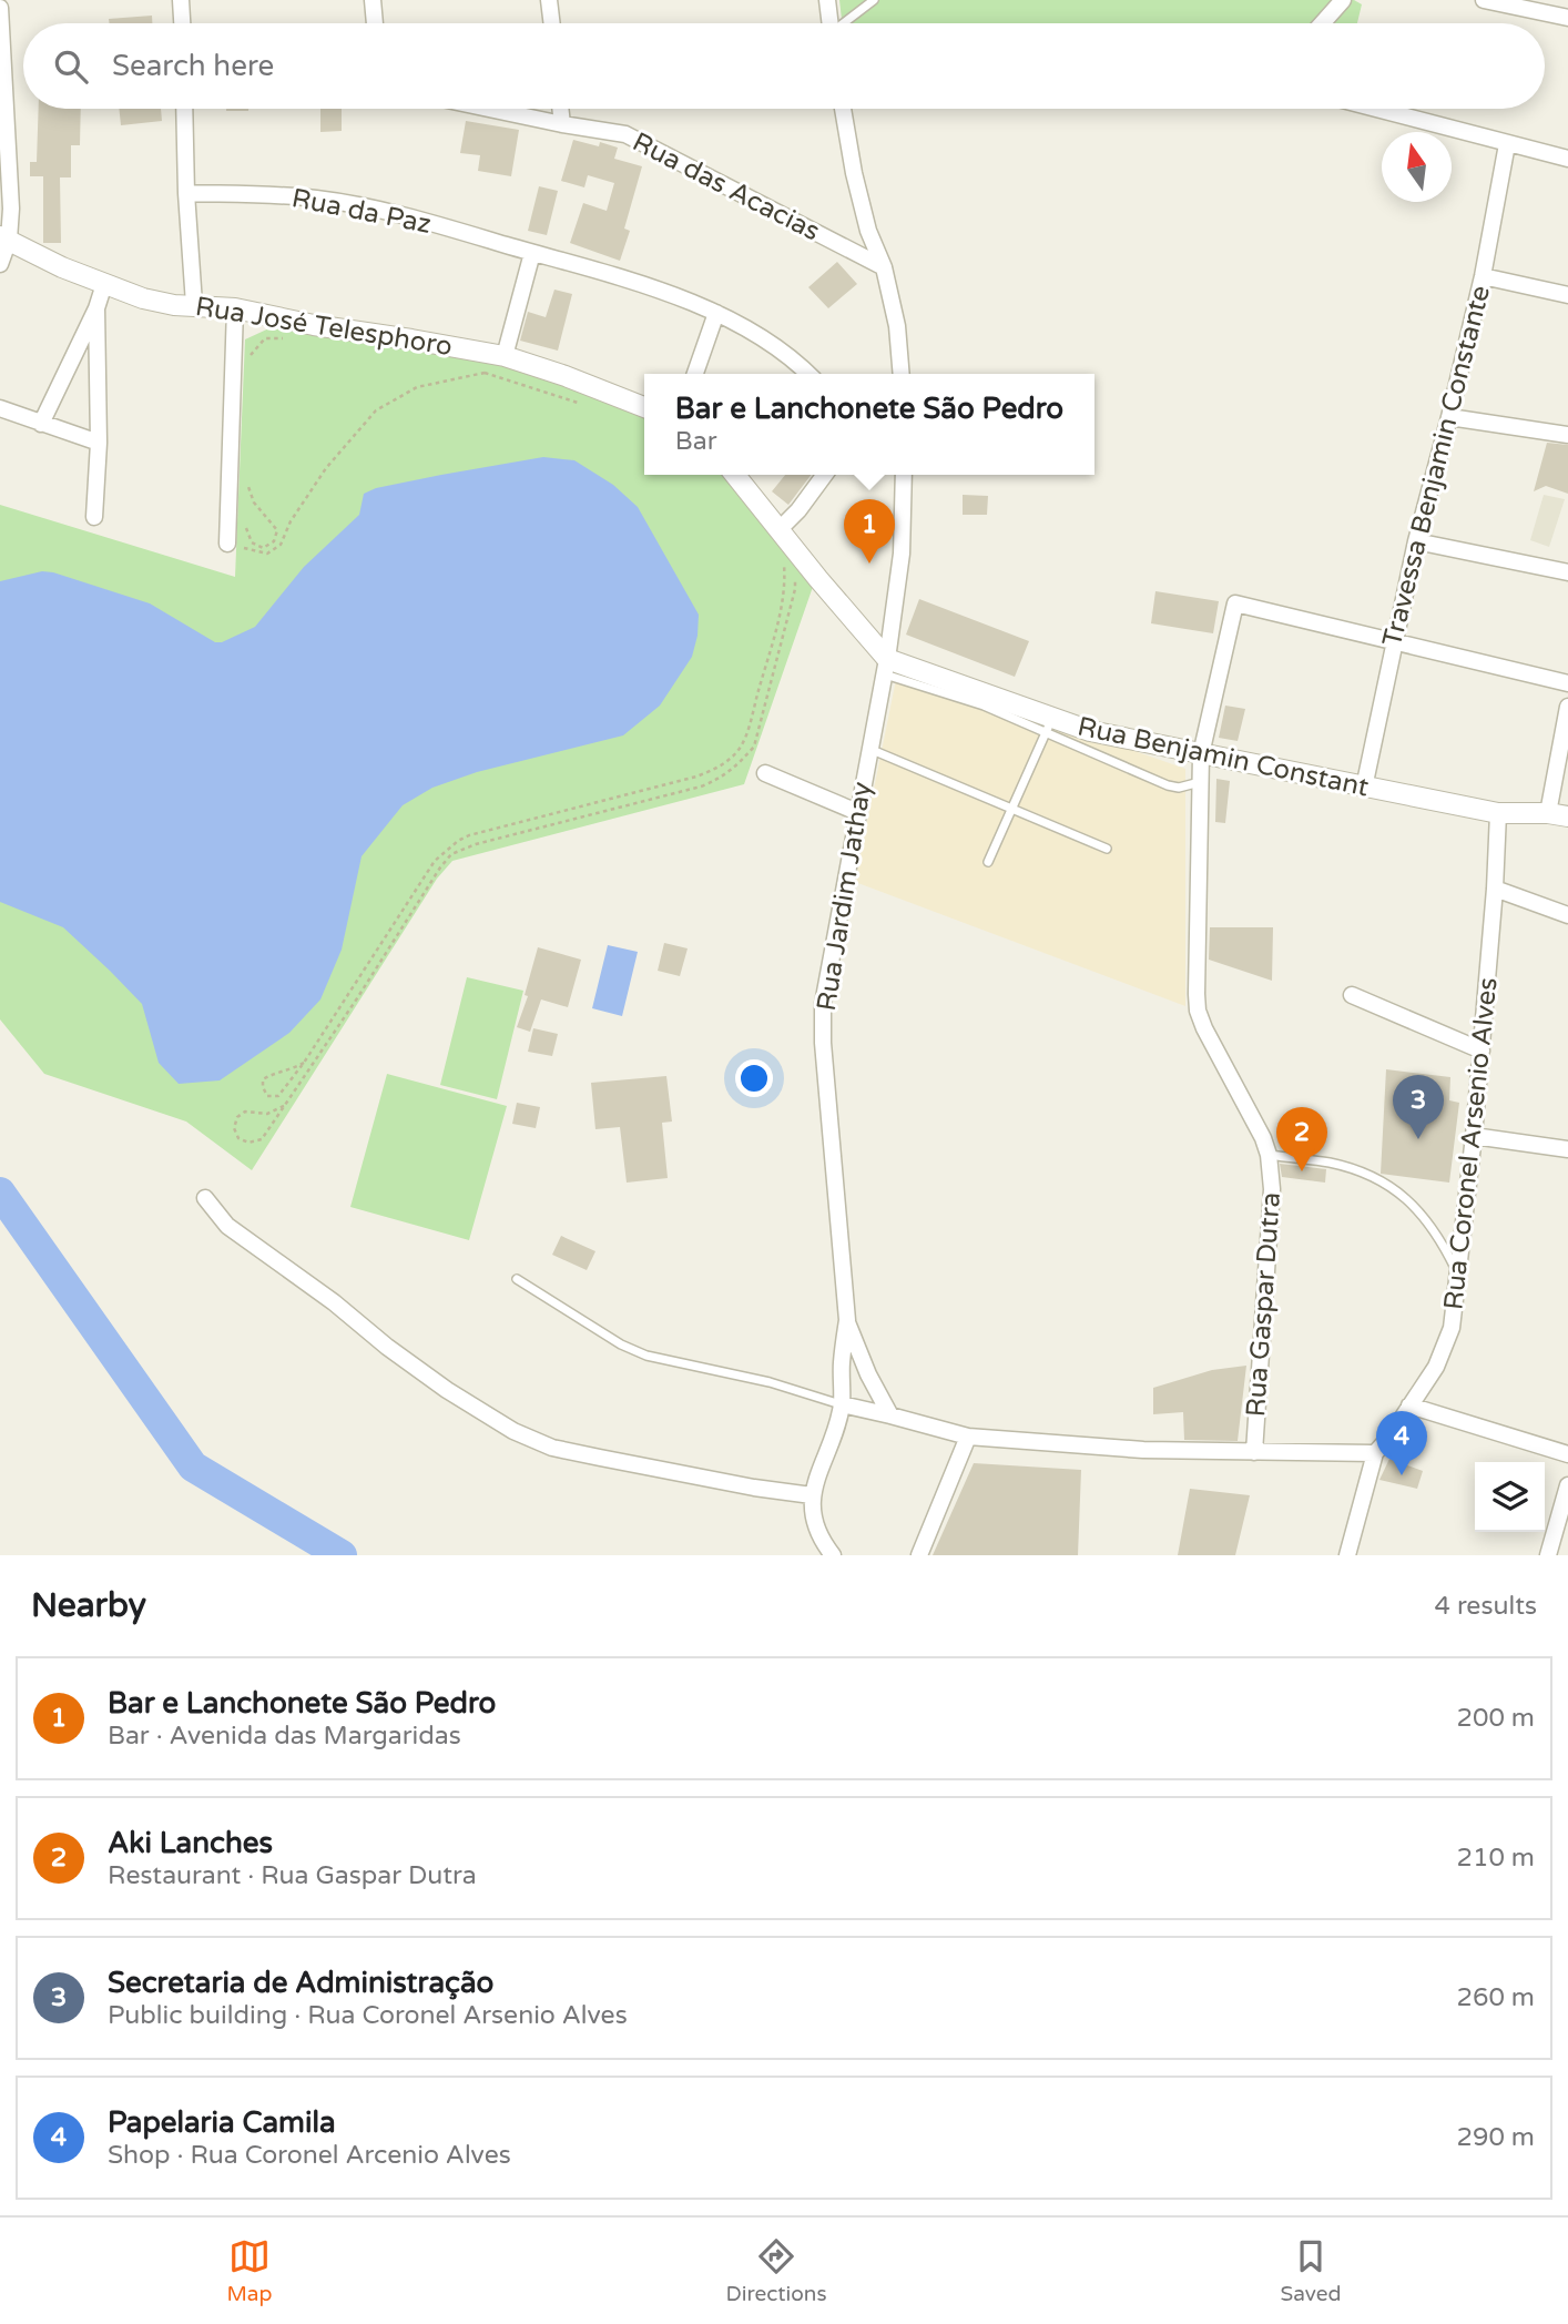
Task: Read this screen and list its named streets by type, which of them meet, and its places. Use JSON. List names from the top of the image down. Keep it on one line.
{"streets":{"street":["Rua das Acacias","Rua da Paz","Rua José Telesphoro","Travessa Benjamin Constante","Rua Benjamin Constant","Rua Jardim Jathay","Rua Coronel Arsenio Alves","Rua Gaspar Dutra"]},"crossings":[["Travessa Benjamin Constante","Rua Benjamin Constant"],["Travessa Benjamin Constante","Rua Gaspar Dutra"],["Rua Benjamin Constant","Rua Jardim Jathay"],["Rua Benjamin Constant","Rua Coronel Arsenio Alves"],["Rua Benjamin Constant","Rua Gaspar Dutra"]],"north":"top","page":{"search":"Search here","popup":["Bar e Lanchonete São Pedro","Bar"],"pins":["1","3","2","4"],"heading":["Nearby","4 results"],"list":[{"mark":"1","name":"Bar e Lanchonete São Pedro","note":"Bar · Avenida das Margaridas","value":"200 m"},{"mark":"2","name":"Aki Lanches","note":"Restaurant · Rua Gaspar Dutra","value":"210 m"},{"mark":"3","name":"Secretaria de Administração","note":"Public building · Rua Coronel Arsenio Alves","value":"260 m"},{"mark":"4","name":"Papelaria Camila","note":"Shop · Rua Coronel Arcenio Alves","value":"290 m"}],"nav":["Map","Directions","Saved"]}}
